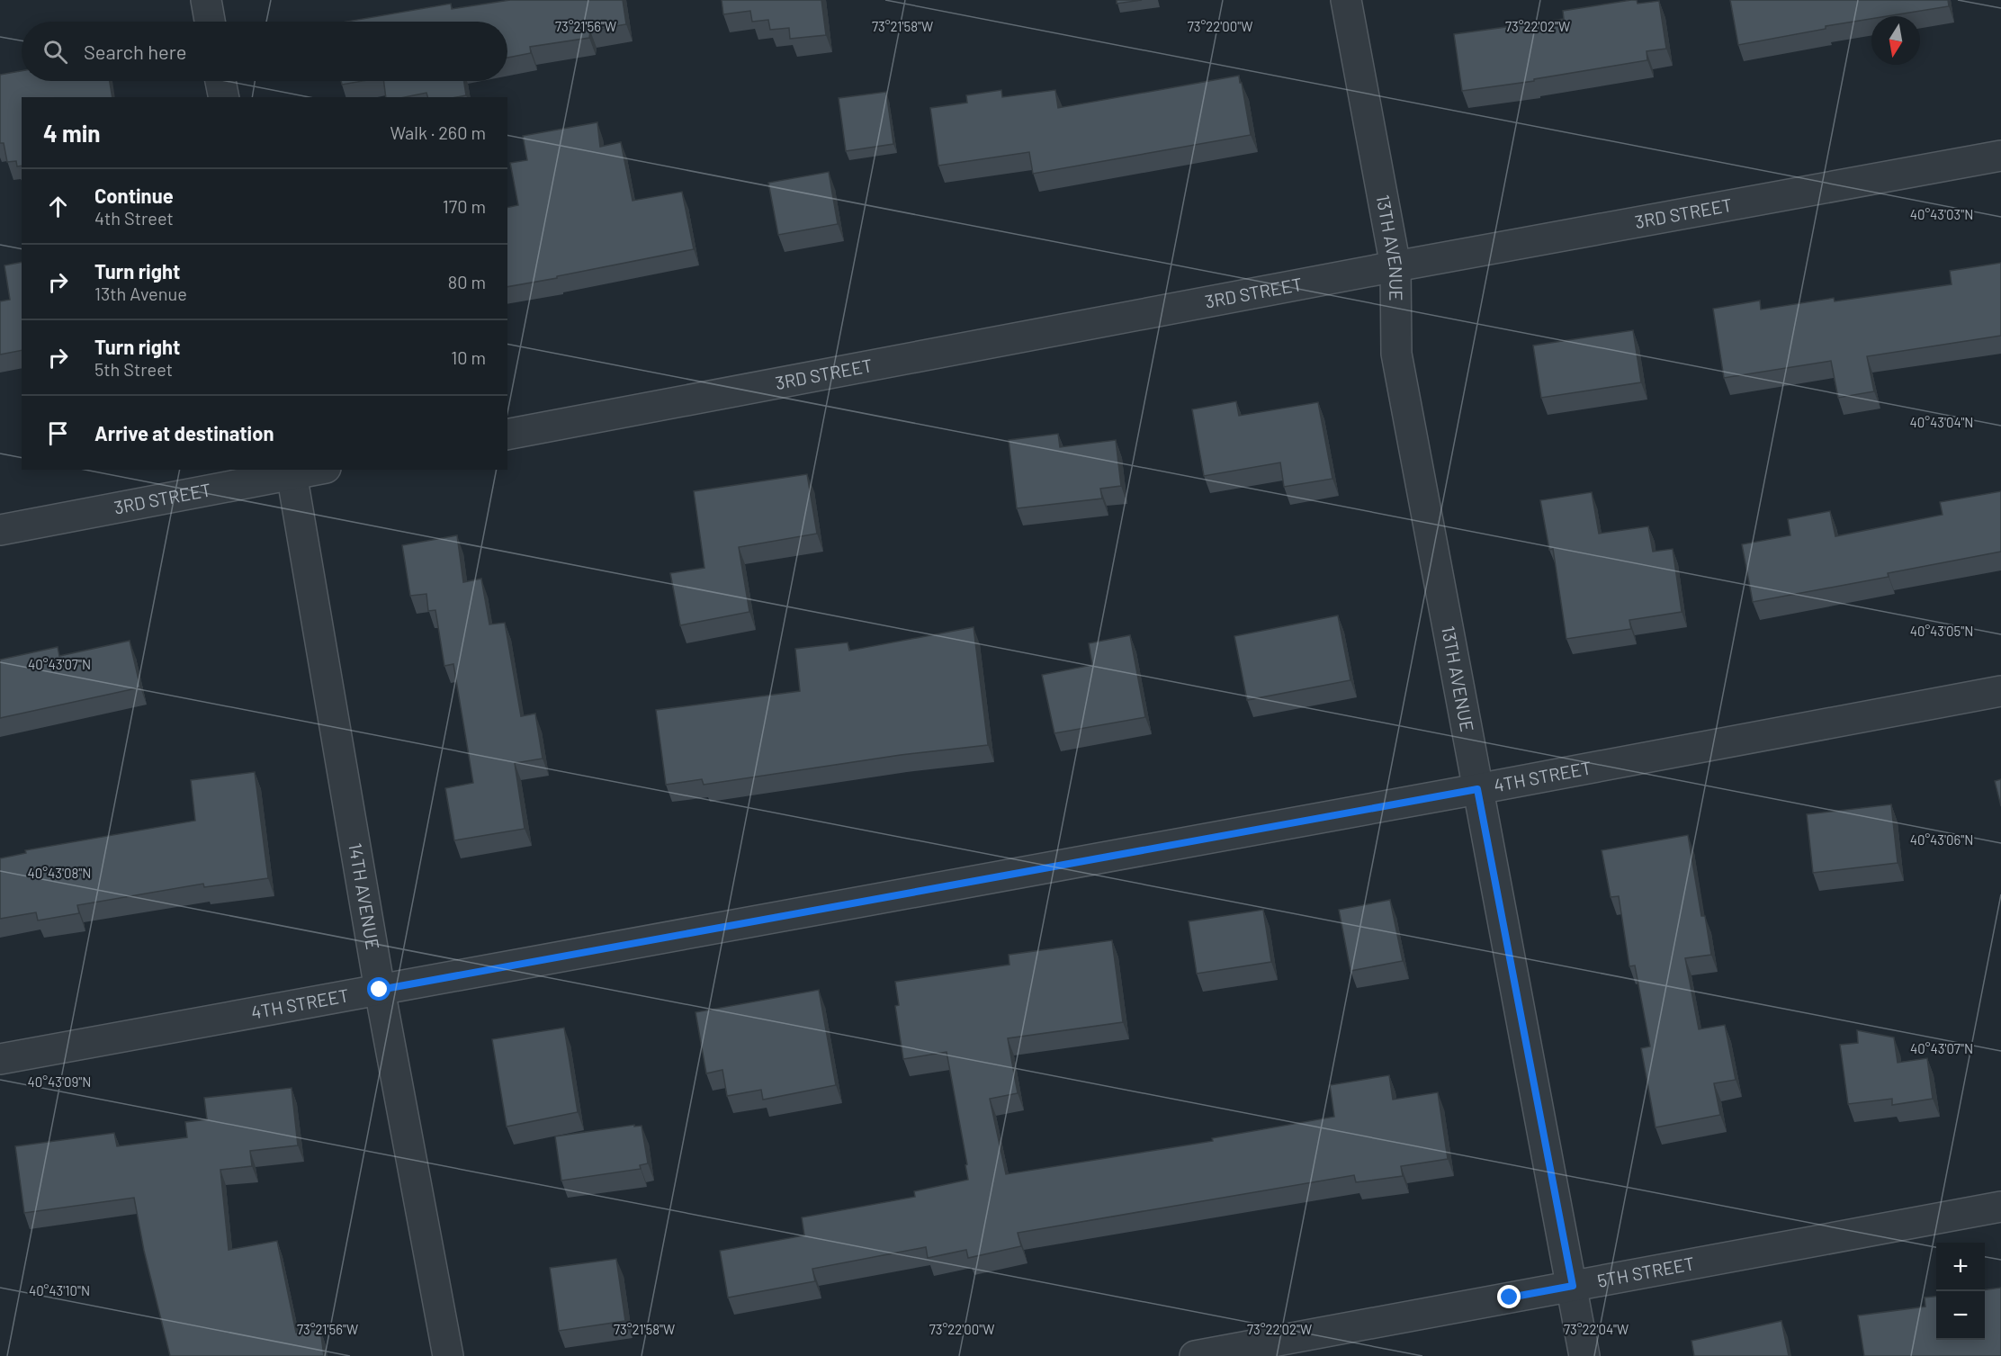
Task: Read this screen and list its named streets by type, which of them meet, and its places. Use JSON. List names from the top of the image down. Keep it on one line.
{"streets":{"street":["3RD STREET","13TH AVENUE","4TH STREET","14TH AVENUE","5TH STREET"]},"crossings":[["3RD STREET","13TH AVENUE"],["3RD STREET","14TH AVENUE"],["13TH AVENUE","4TH STREET"],["13TH AVENUE","5TH STREET"],["4TH STREET","14TH AVENUE"]],"north":"bottom","page":{"search":"Search here","heading":["4 min","Walk · 260 m"],"list":[["Continue","4th Street","170 m"],["Turn right","13th Avenue","80 m"],["Turn right","5th Street","10 m"],"Arrive at destination"],"map_buttons":["+","−"]},"coordinates":["73°21'56\"W","73°21'58\"W","73°22'00\"W","73°22'02\"W","40°43'03\"N","40°43'04\"N","40°43'05\"N","40°43'07\"N","40°43'06\"N","40°43'08\"N","40°43'09\"N","40°43'10\"N","73°22'04\"W"]}
